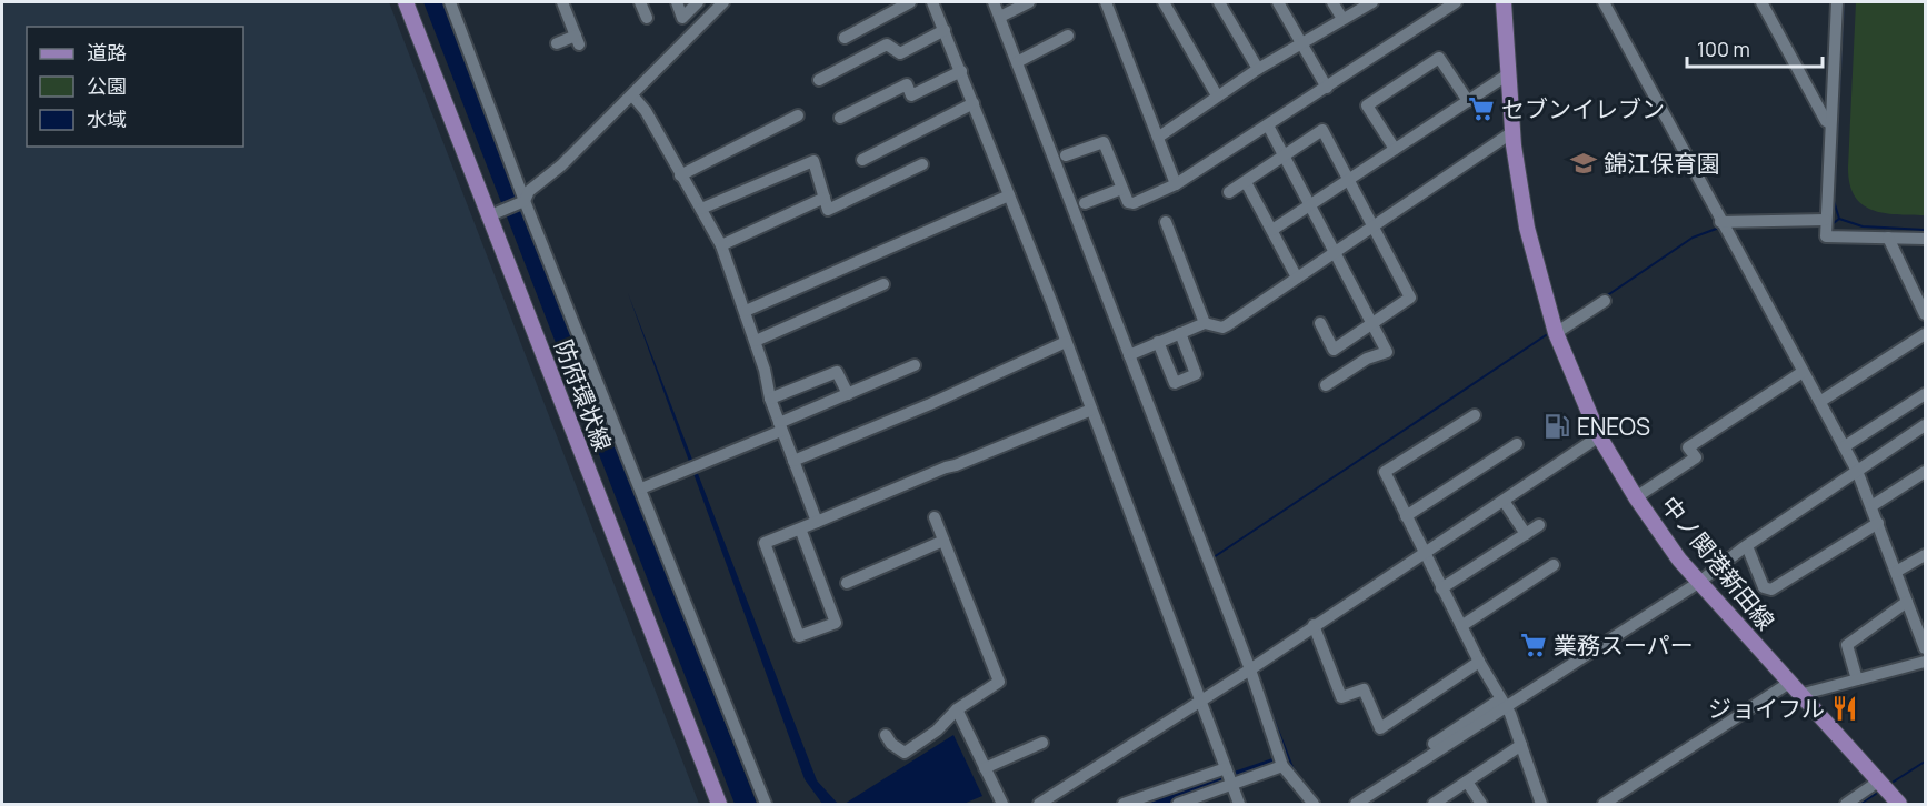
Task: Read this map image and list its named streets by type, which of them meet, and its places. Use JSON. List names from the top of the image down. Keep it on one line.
{"streets":{"main road":["防府環状線","中ノ関港新田線"]},"places":{"supermarket":["セブンイレブン","業務スーパー"],"school or university":["錦江保育園"],"fuel station":["ENEOS"],"restaurant":["ジョイフル"]},"legend":["道路","公園","水域"],"scale_bar":"100 m"}
